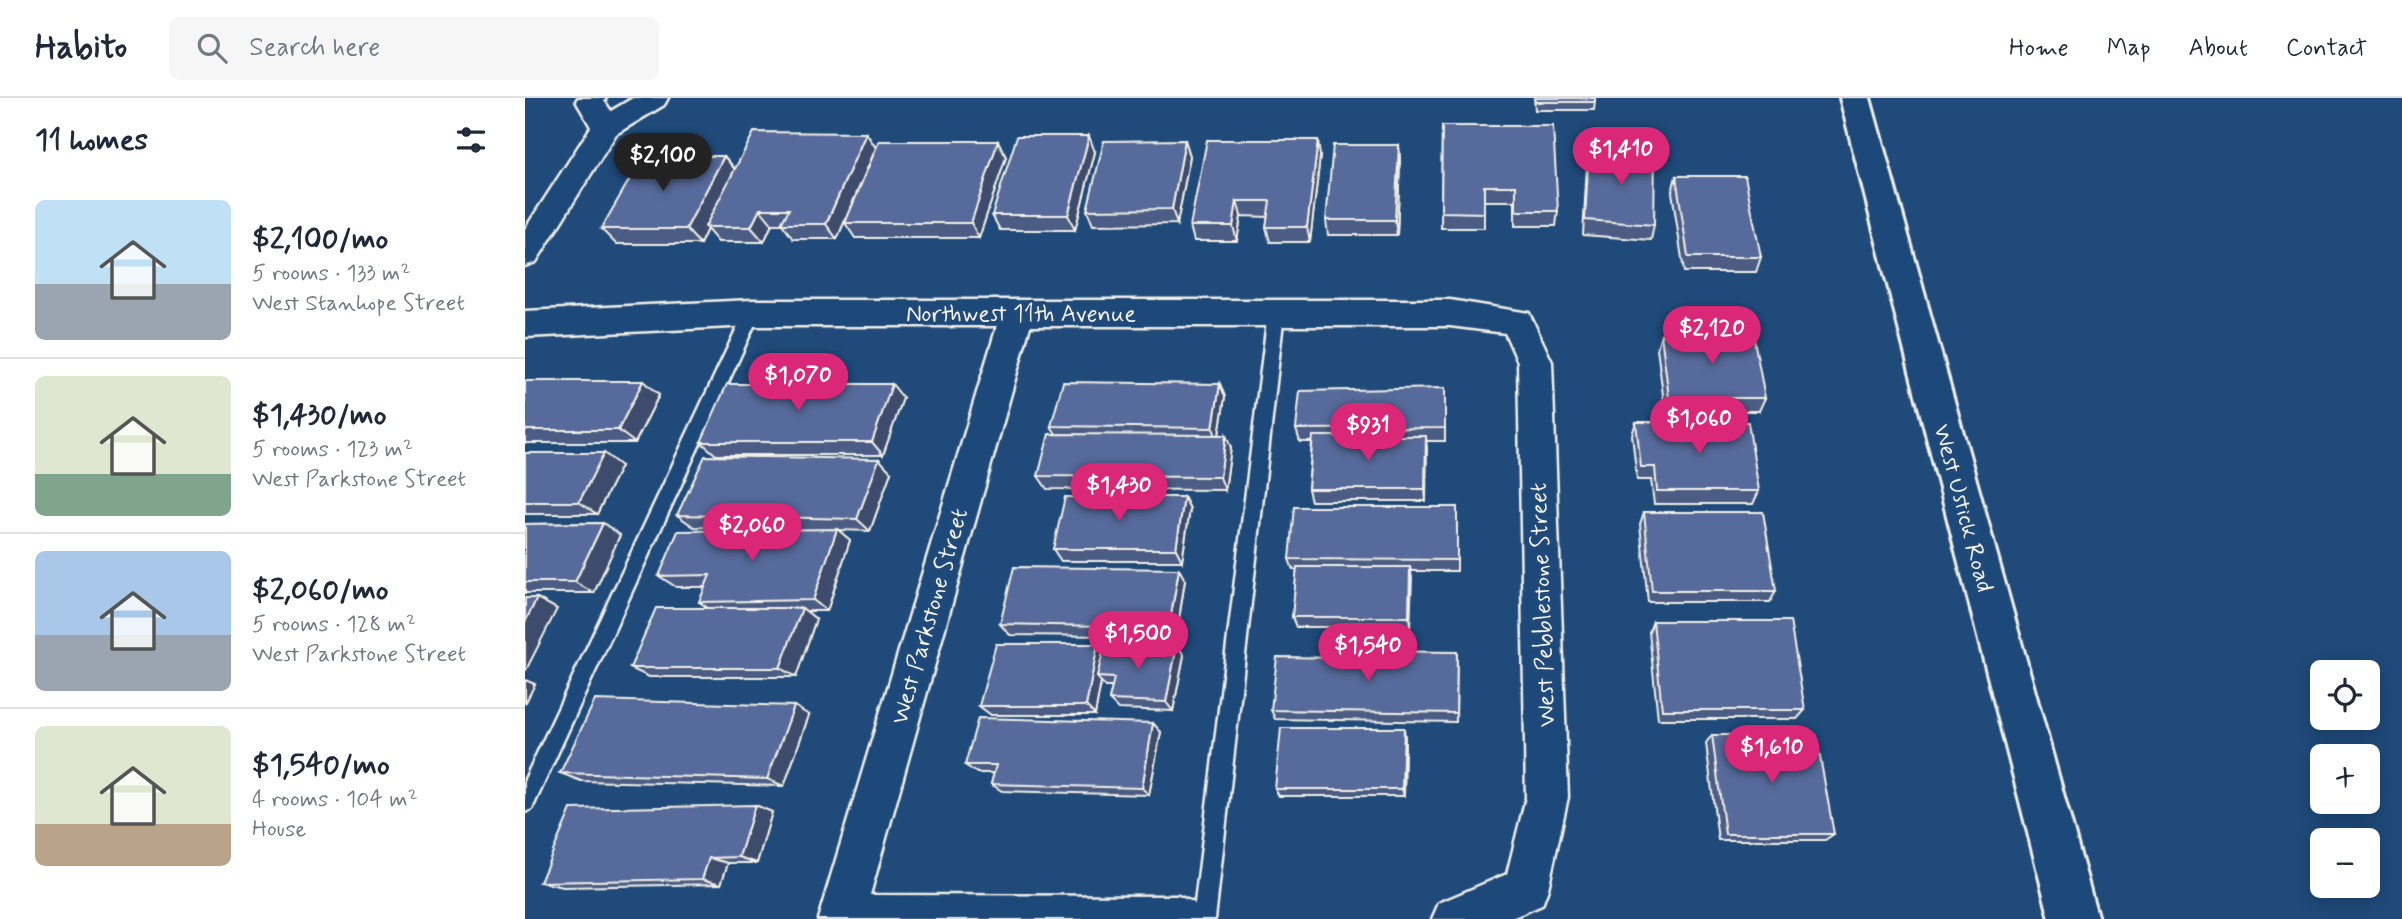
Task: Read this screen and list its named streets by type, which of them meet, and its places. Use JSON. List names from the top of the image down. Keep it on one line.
{"streets":{"main road":["West Ustick Road"],"street":["Northwest 11th Avenue","West Pebblestone Street","West Parkstone Street"]},"crossings":[["Northwest 11th Avenue","West Pebblestone Street"],["Northwest 11th Avenue","West Parkstone Street"]],"page":{"header":"Habito","search":"Search here","nav":["Home","Map","About","Contact"],"heading":"11 homes","price":["$1,410","$2,100","$2,120","$1,070","$1,060","$931","$1,430","$2,060","$1,500","$1,540","$1,610"],"list":[{"name":"$2,100/mo","note":"5 rooms · 133 m² · West Stanhope Street"},{"name":"$1,430/mo","note":"5 rooms · 123 m² · West Parkstone Street"},{"name":"$2,060/mo","note":"5 rooms · 128 m² · West Parkstone Street"},{"name":"$1,540/mo","note":"4 rooms · 104 m² · House"}],"map_buttons":["+","−"]}}
